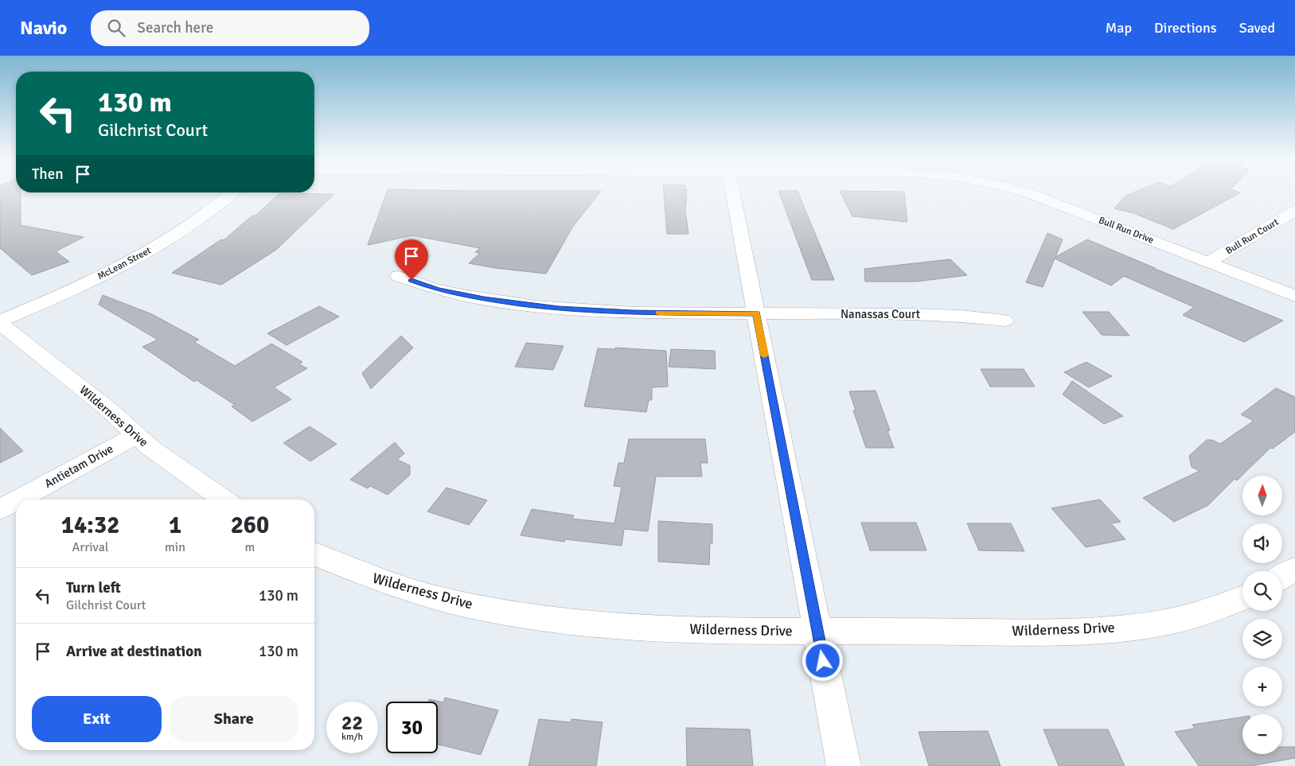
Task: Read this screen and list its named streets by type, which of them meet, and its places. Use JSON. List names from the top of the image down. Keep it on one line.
{"streets":{"street":["Bull Run Drive","Bull Run Court","McLean Street","Nanassas Court","Wilderness Drive","Antietam Drive"]},"crossings":[["Bull Run Drive","Bull Run Court"],["McLean Street","Wilderness Drive"],["Wilderness Drive","Antietam Drive"]],"north":"top","page":{"header":"Navio","search":"Search here","nav":["Map","Directions","Saved"],"turn":["130 m","Gilchrist Court"],"then":"Then","map_buttons":["+","−"],"eta":["14:32","Arrival","1","min","260","m"],"list":[{"name":"Turn left","note":"Gilchrist Court","value":"130 m"},{"name":"Arrive at destination","value":"130 m"}],"buttons":["Exit","Share"],"speed":"22 km/h","limit":"30"}}
